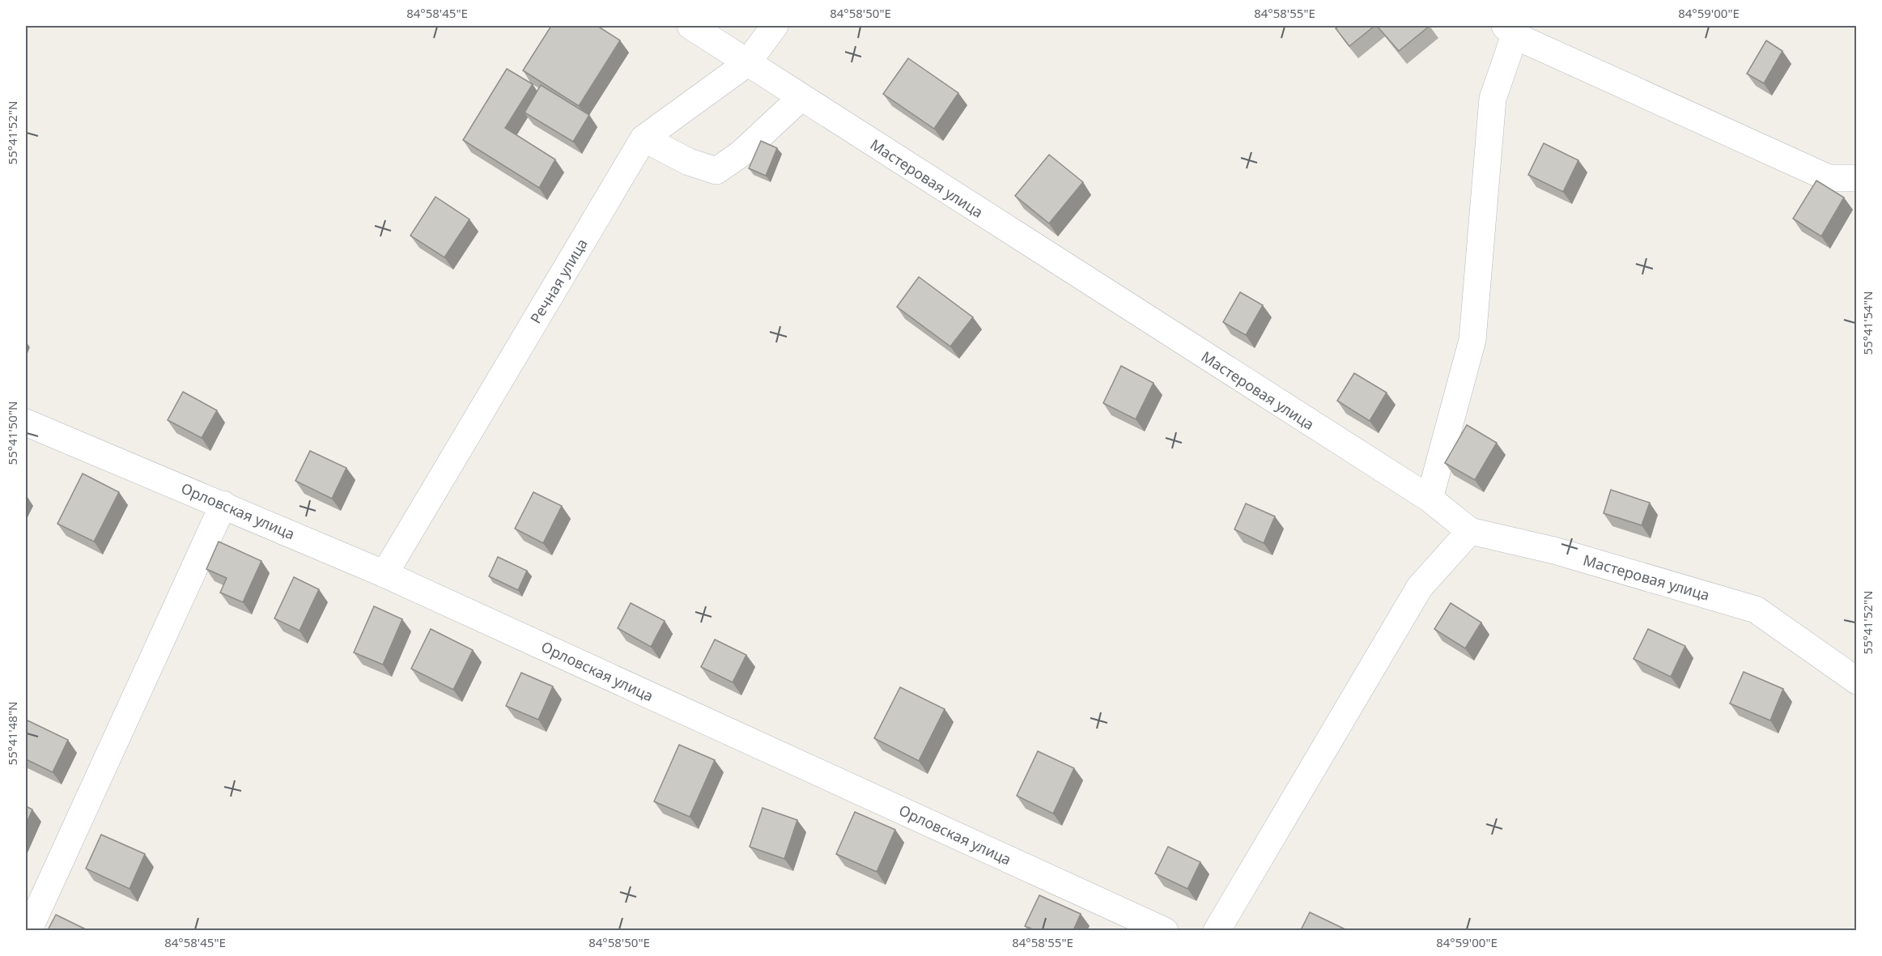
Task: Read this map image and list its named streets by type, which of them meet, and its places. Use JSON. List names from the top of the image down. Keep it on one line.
{"streets":{"street":["Мастеровая улица","Речная улица","Орловская улица"]},"crossings":[["Мастеровая улица","Речная улица"],["Речная улица","Орловская улица"]],"coordinates":["84°58'45\"E","84°58'50\"E","84°58'55\"E","84°59'00\"E","55°41'52\"N","55°41'54\"N","55°41'50\"N","55°41'48\"N"]}
